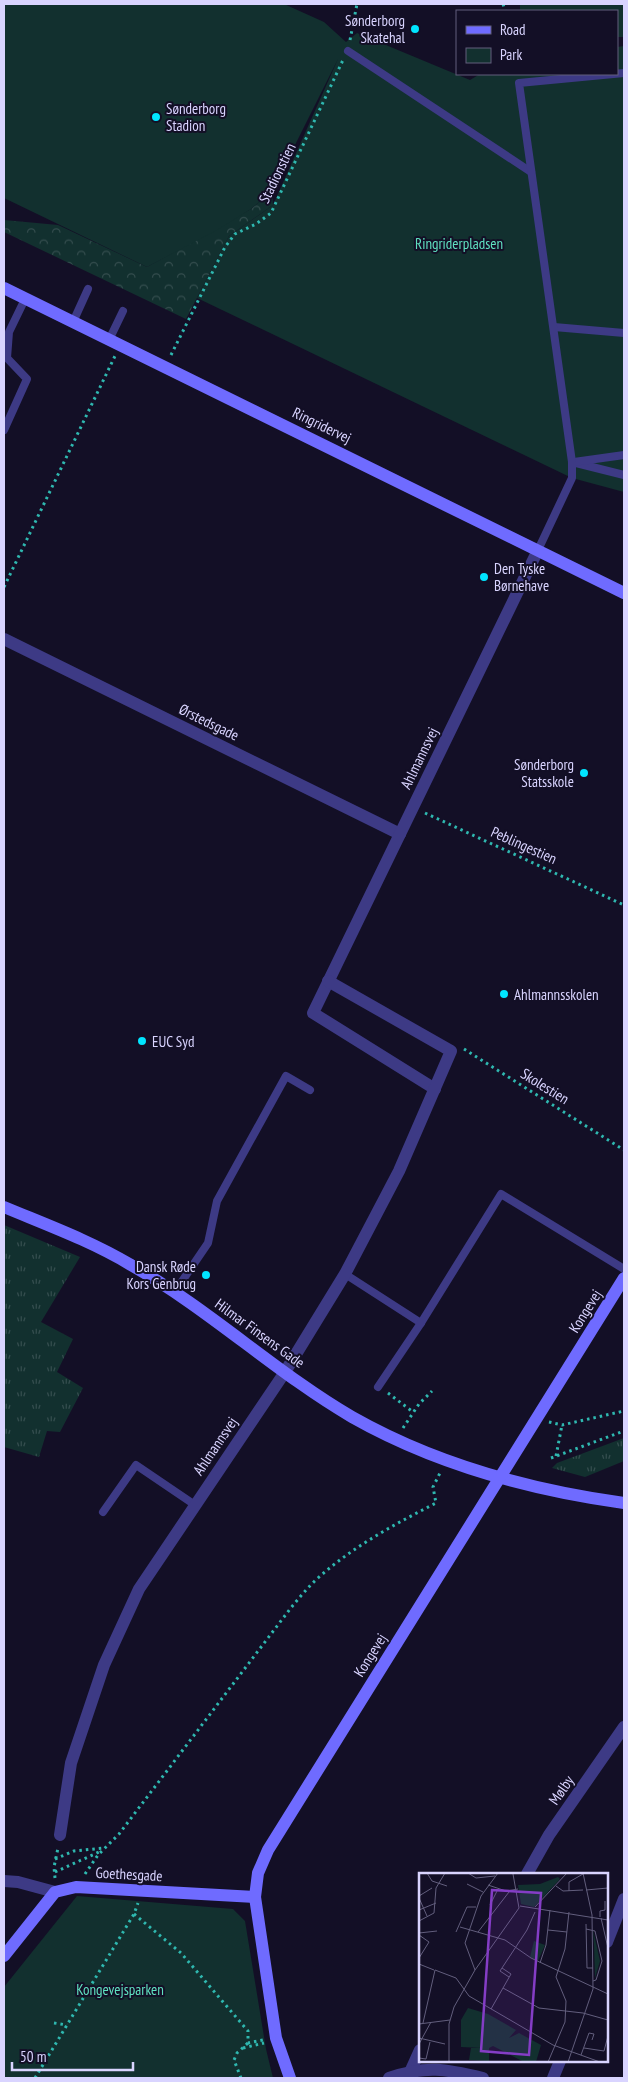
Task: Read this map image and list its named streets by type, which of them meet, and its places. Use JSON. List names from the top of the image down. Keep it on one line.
{"streets":{"street":["Ringridervej","Ørstedsgade","Ahlmannsvej","Kongevej","Hilmar Finsens Gade","Mølby","Goethesgade"],"path":["Stadionstien","Peblingestien","Skolestien"]},"crossings":[["Stadionstien","Ringridervej"],["Ringridervej","Ahlmannsvej"],["Ørstedsgade","Ahlmannsvej"],["Ahlmannsvej","Peblingestien"],["Ahlmannsvej","Skolestien"],["Ahlmannsvej","Hilmar Finsens Gade"],["Kongevej","Hilmar Finsens Gade"],["Kongevej","Goethesgade"]],"parks":["Ringriderpladsen","Kongevejsparken"],"places":["Sønderborg Skatehal","Sønderborg Stadion","Den Tyske Børnehave","Sønderborg Statsskole","Ahlmannsskolen","EUC Syd","Dansk Røde Kors Genbrug"],"legend":["Road","Park"],"scale_bar":"50 m"}
